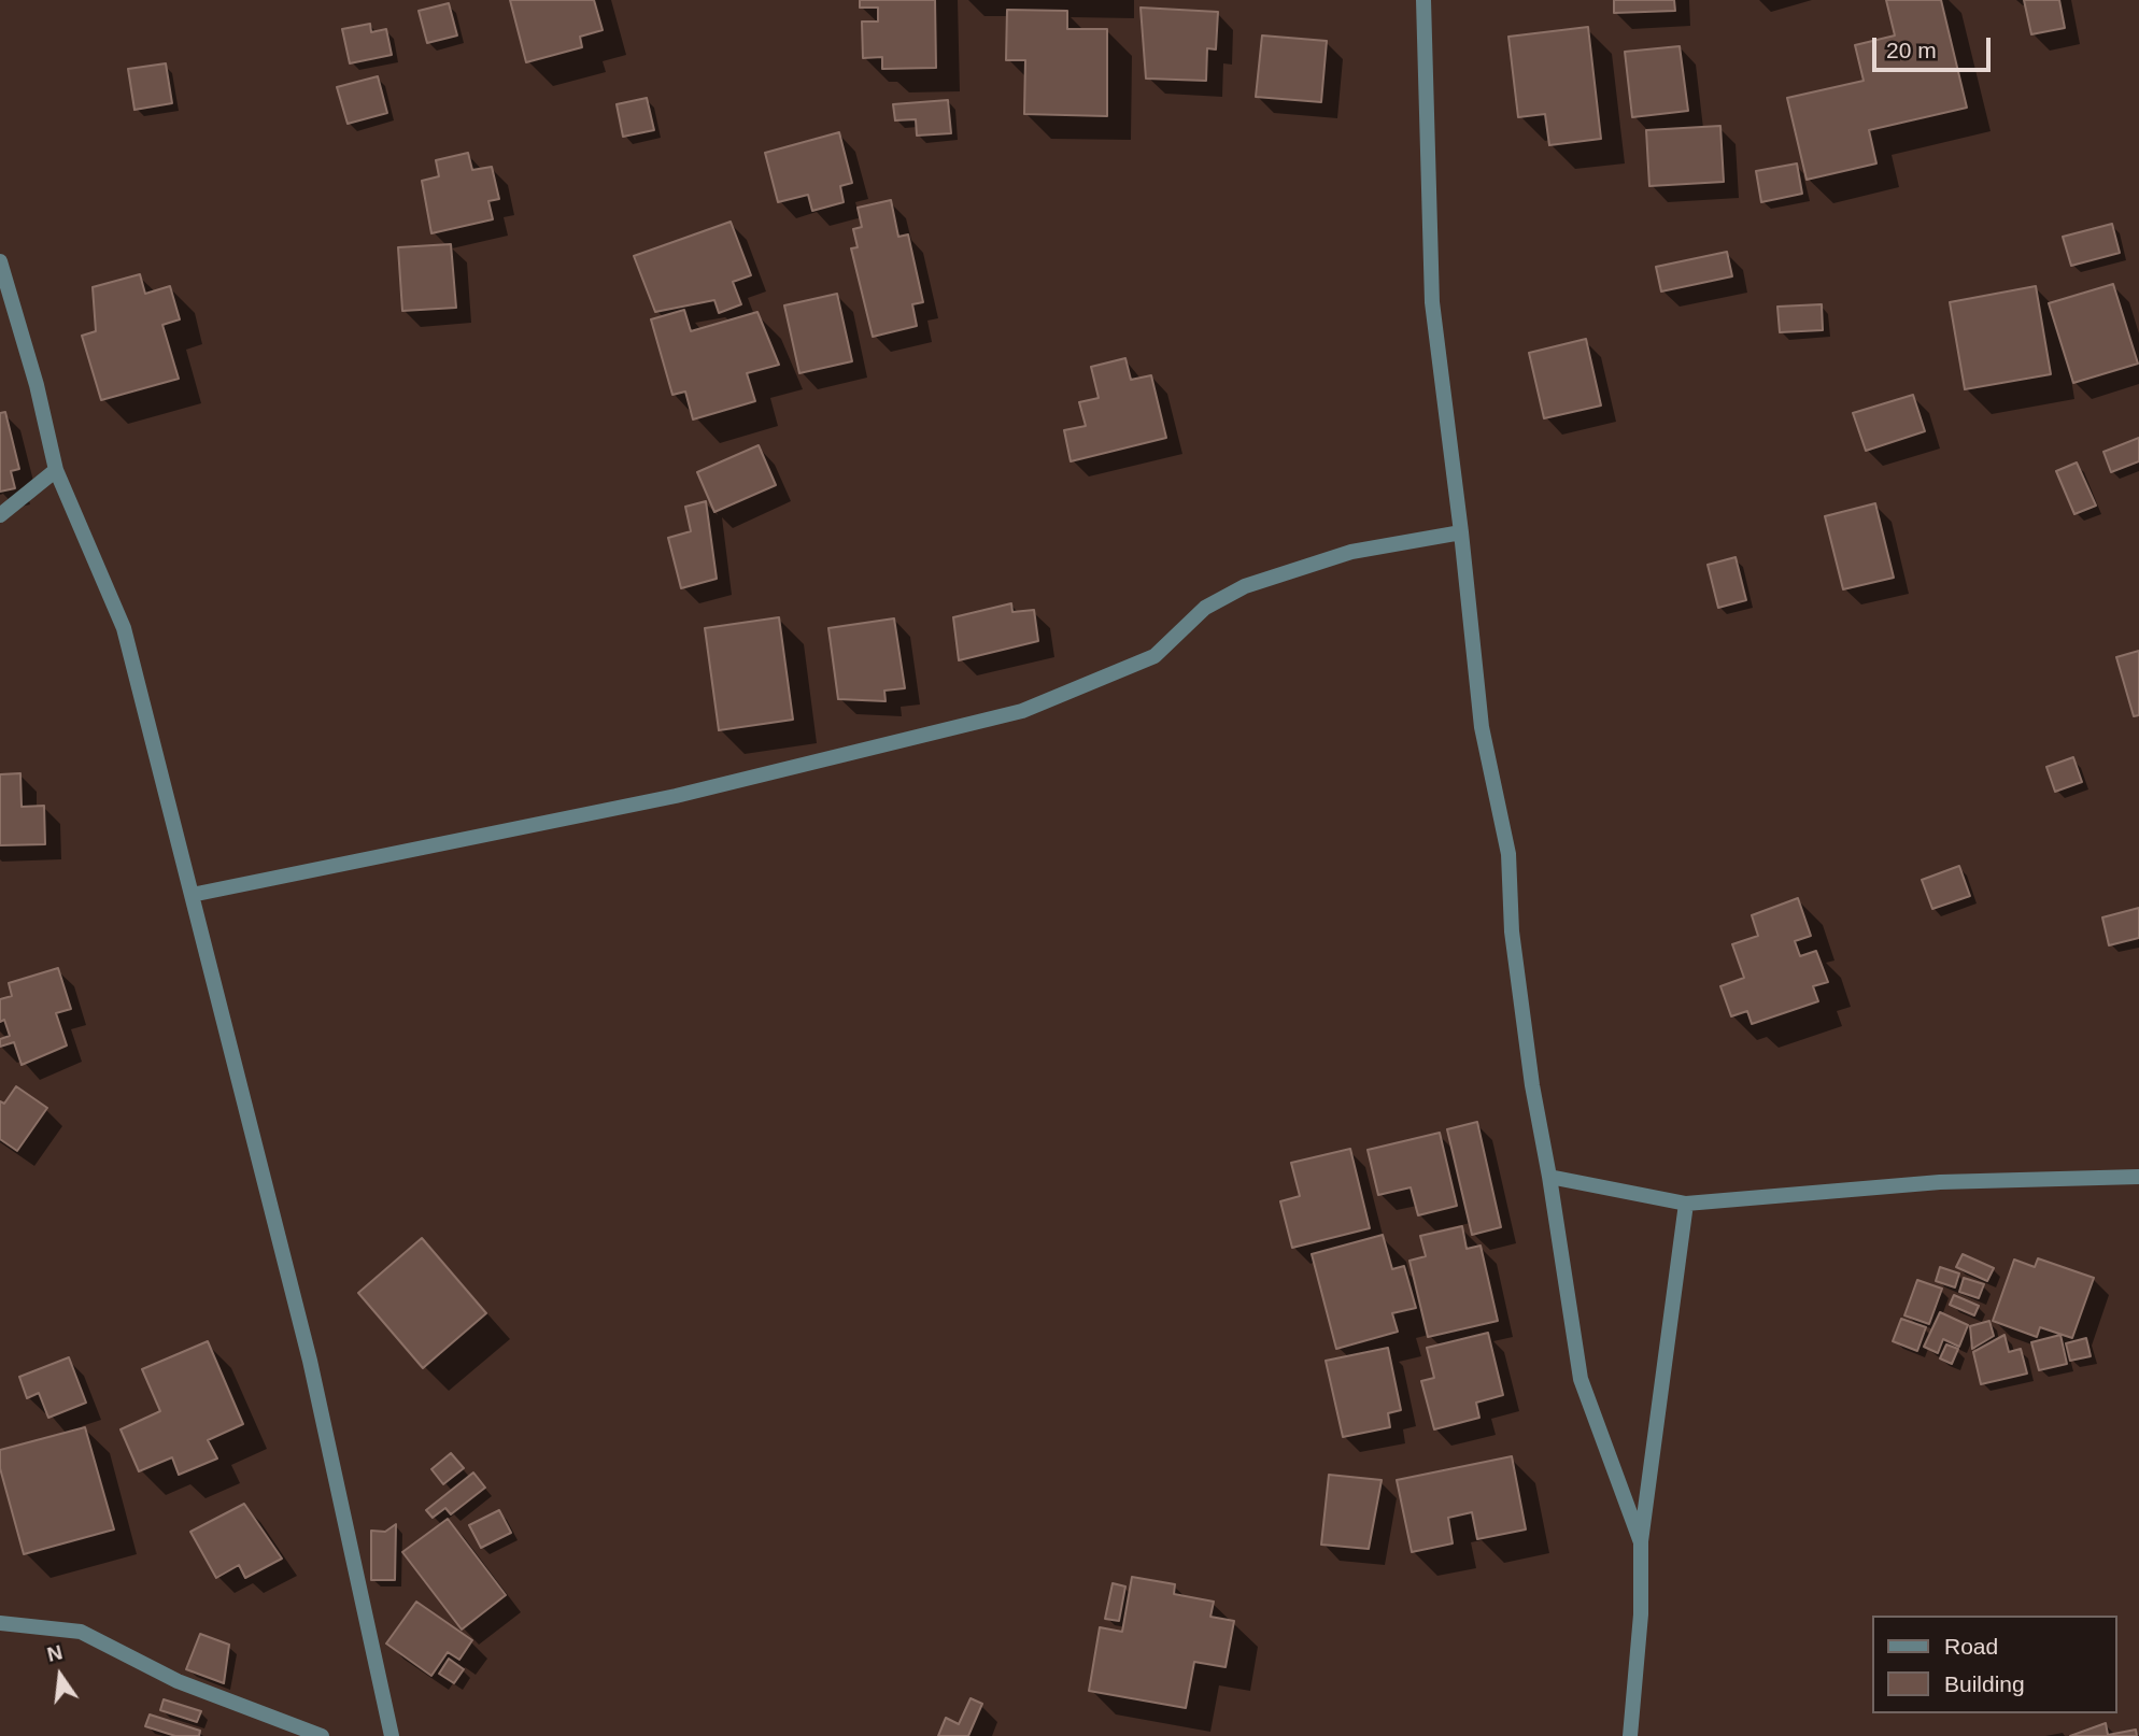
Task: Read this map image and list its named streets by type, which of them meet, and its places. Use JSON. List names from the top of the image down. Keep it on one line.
{"legend":["Road","Building"],"scale_bar":"20 m","north":"top"}
